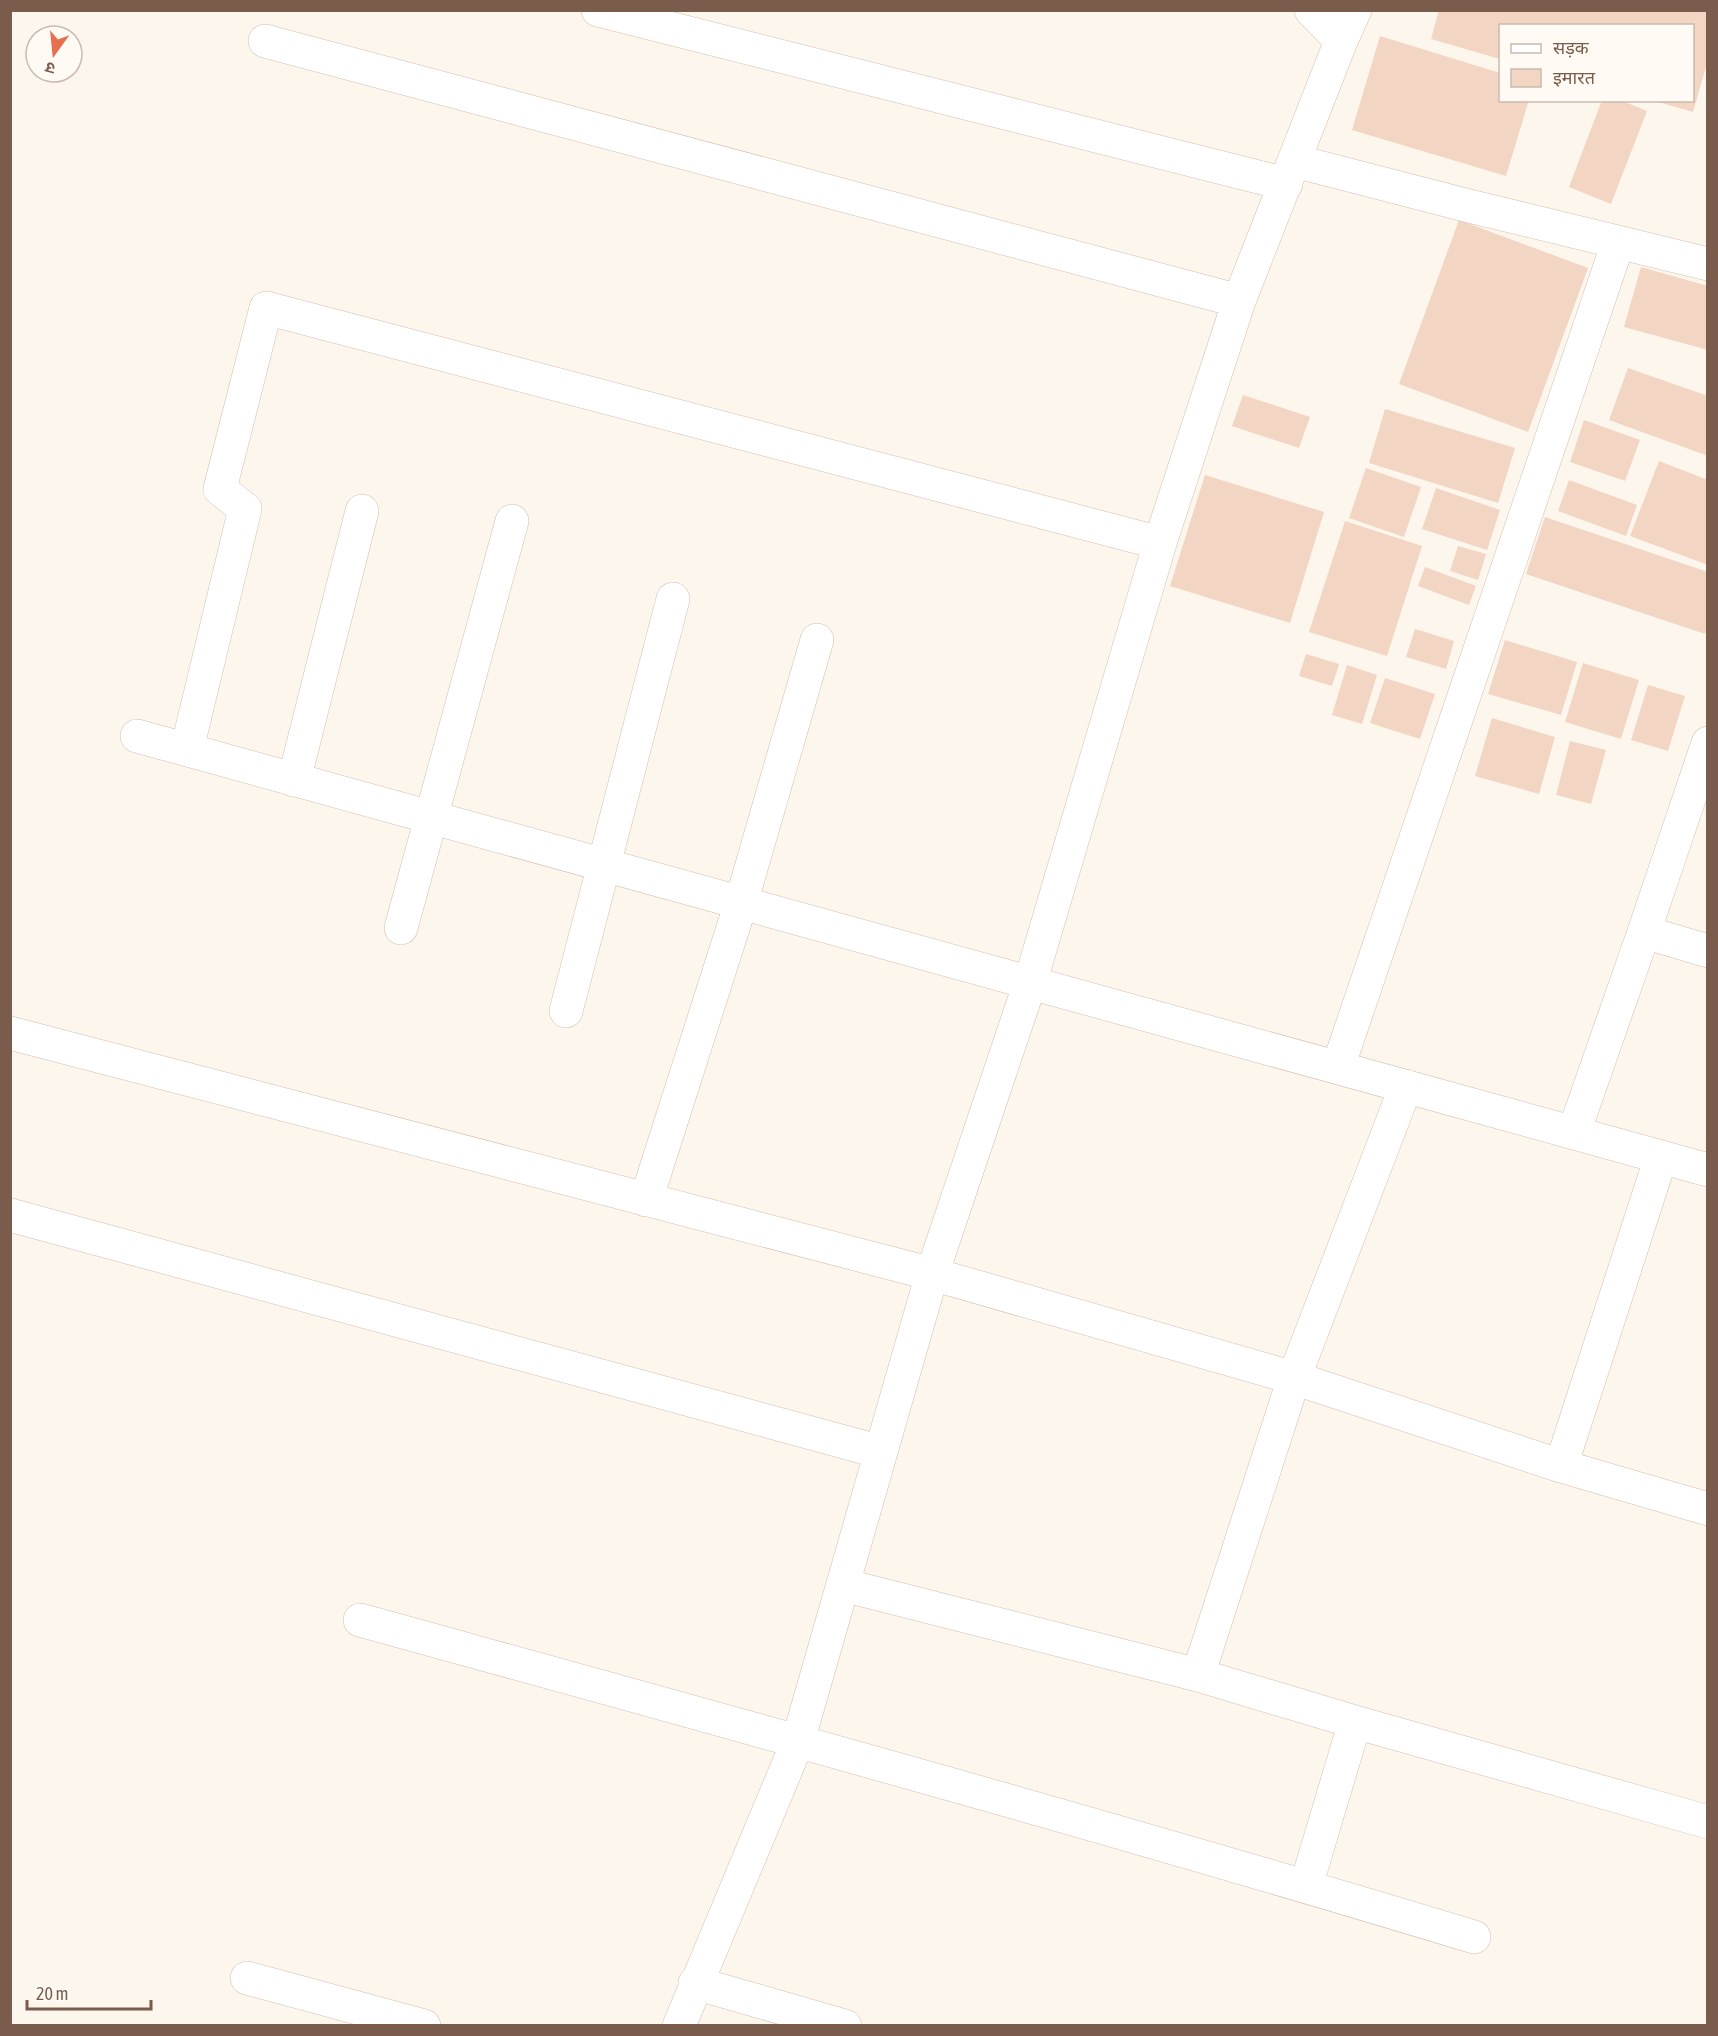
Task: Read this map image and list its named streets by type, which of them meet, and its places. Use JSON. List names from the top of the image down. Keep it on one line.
{"legend":["सड़क","इमारत"],"scale_bar":"20 m","north":"bottom"}
